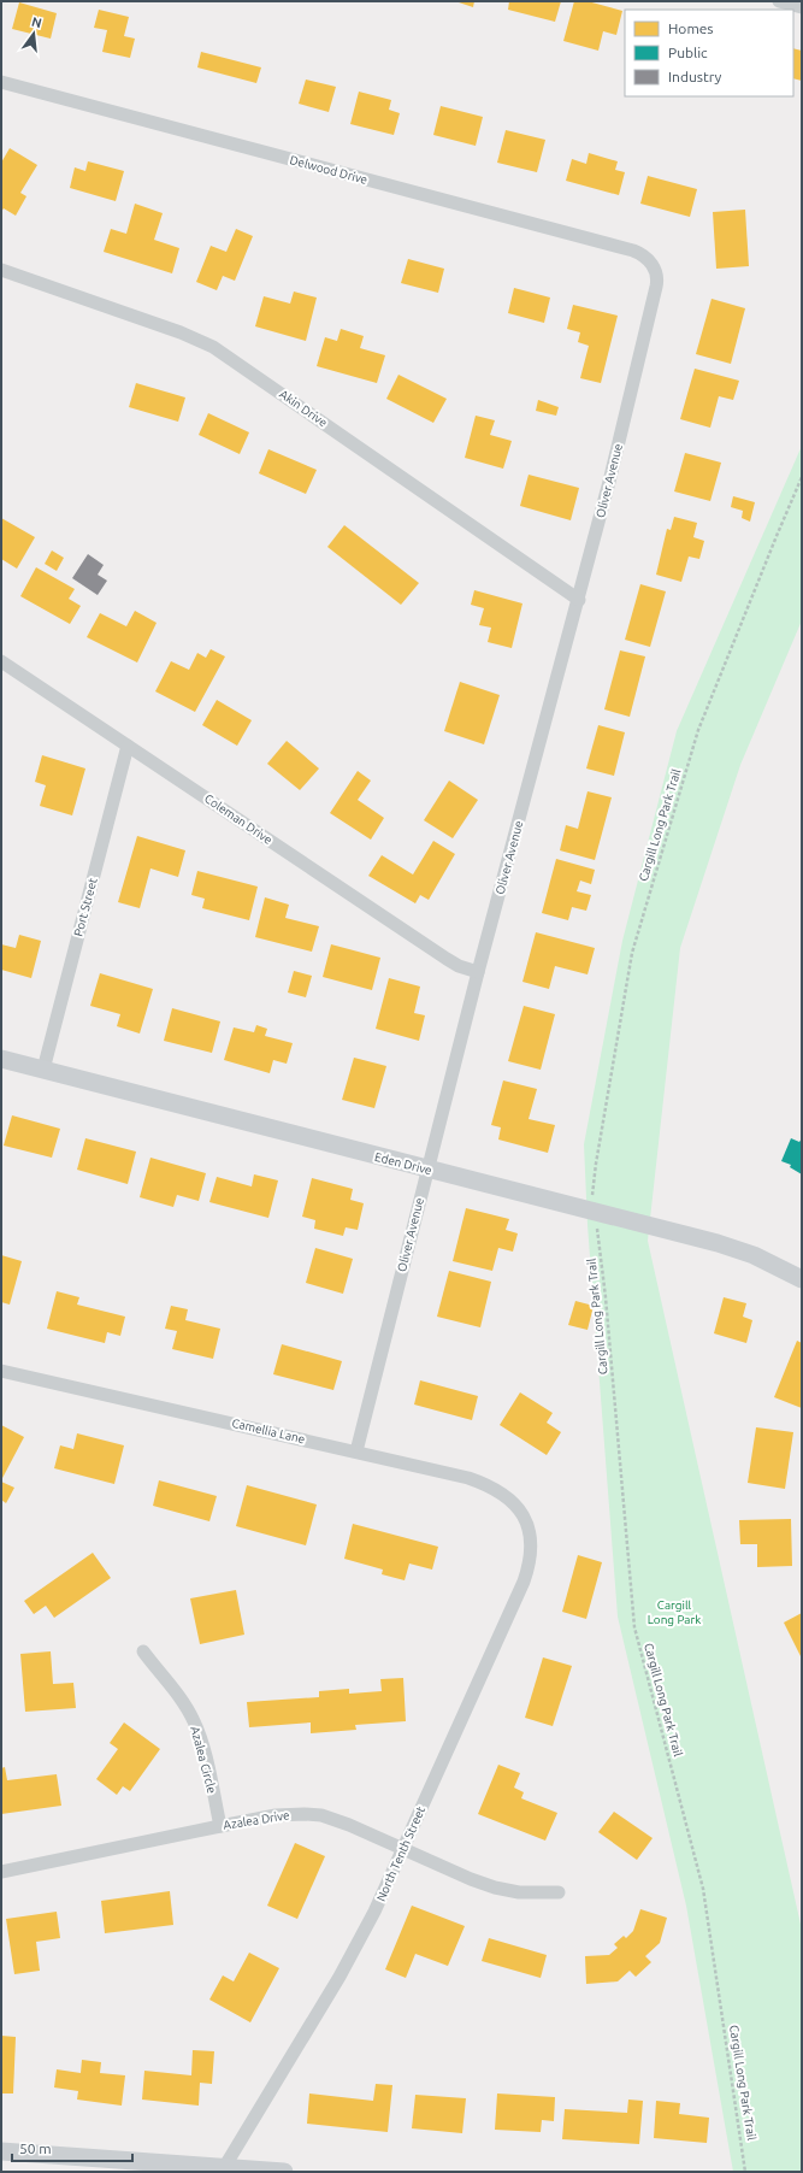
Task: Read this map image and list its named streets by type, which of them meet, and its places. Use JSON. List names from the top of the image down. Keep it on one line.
{"streets":{"street":["Delwood Drive","Akin Drive","Oliver Avenue","Coleman Drive","Port Street","Eden Drive","Camellia Lane","Azalea Circle","Azalea Drive","North Tenth Street"],"path":["Cargill Long Park Trail"]},"crossings":[["Delwood Drive","Oliver Avenue"],["Akin Drive","Oliver Avenue"],["Oliver Avenue","Coleman Drive"],["Oliver Avenue","Eden Drive"],["Oliver Avenue","Camellia Lane"],["Coleman Drive","Port Street"],["Port Street","Eden Drive"],["Camellia Lane","North Tenth Street"],["Azalea Circle","Azalea Drive"],["Azalea Drive","North Tenth Street"]],"parks":["Cargill Long Park"],"legend":["Homes","Public","Industry"],"scale_bar":"50 m","north":"top"}
